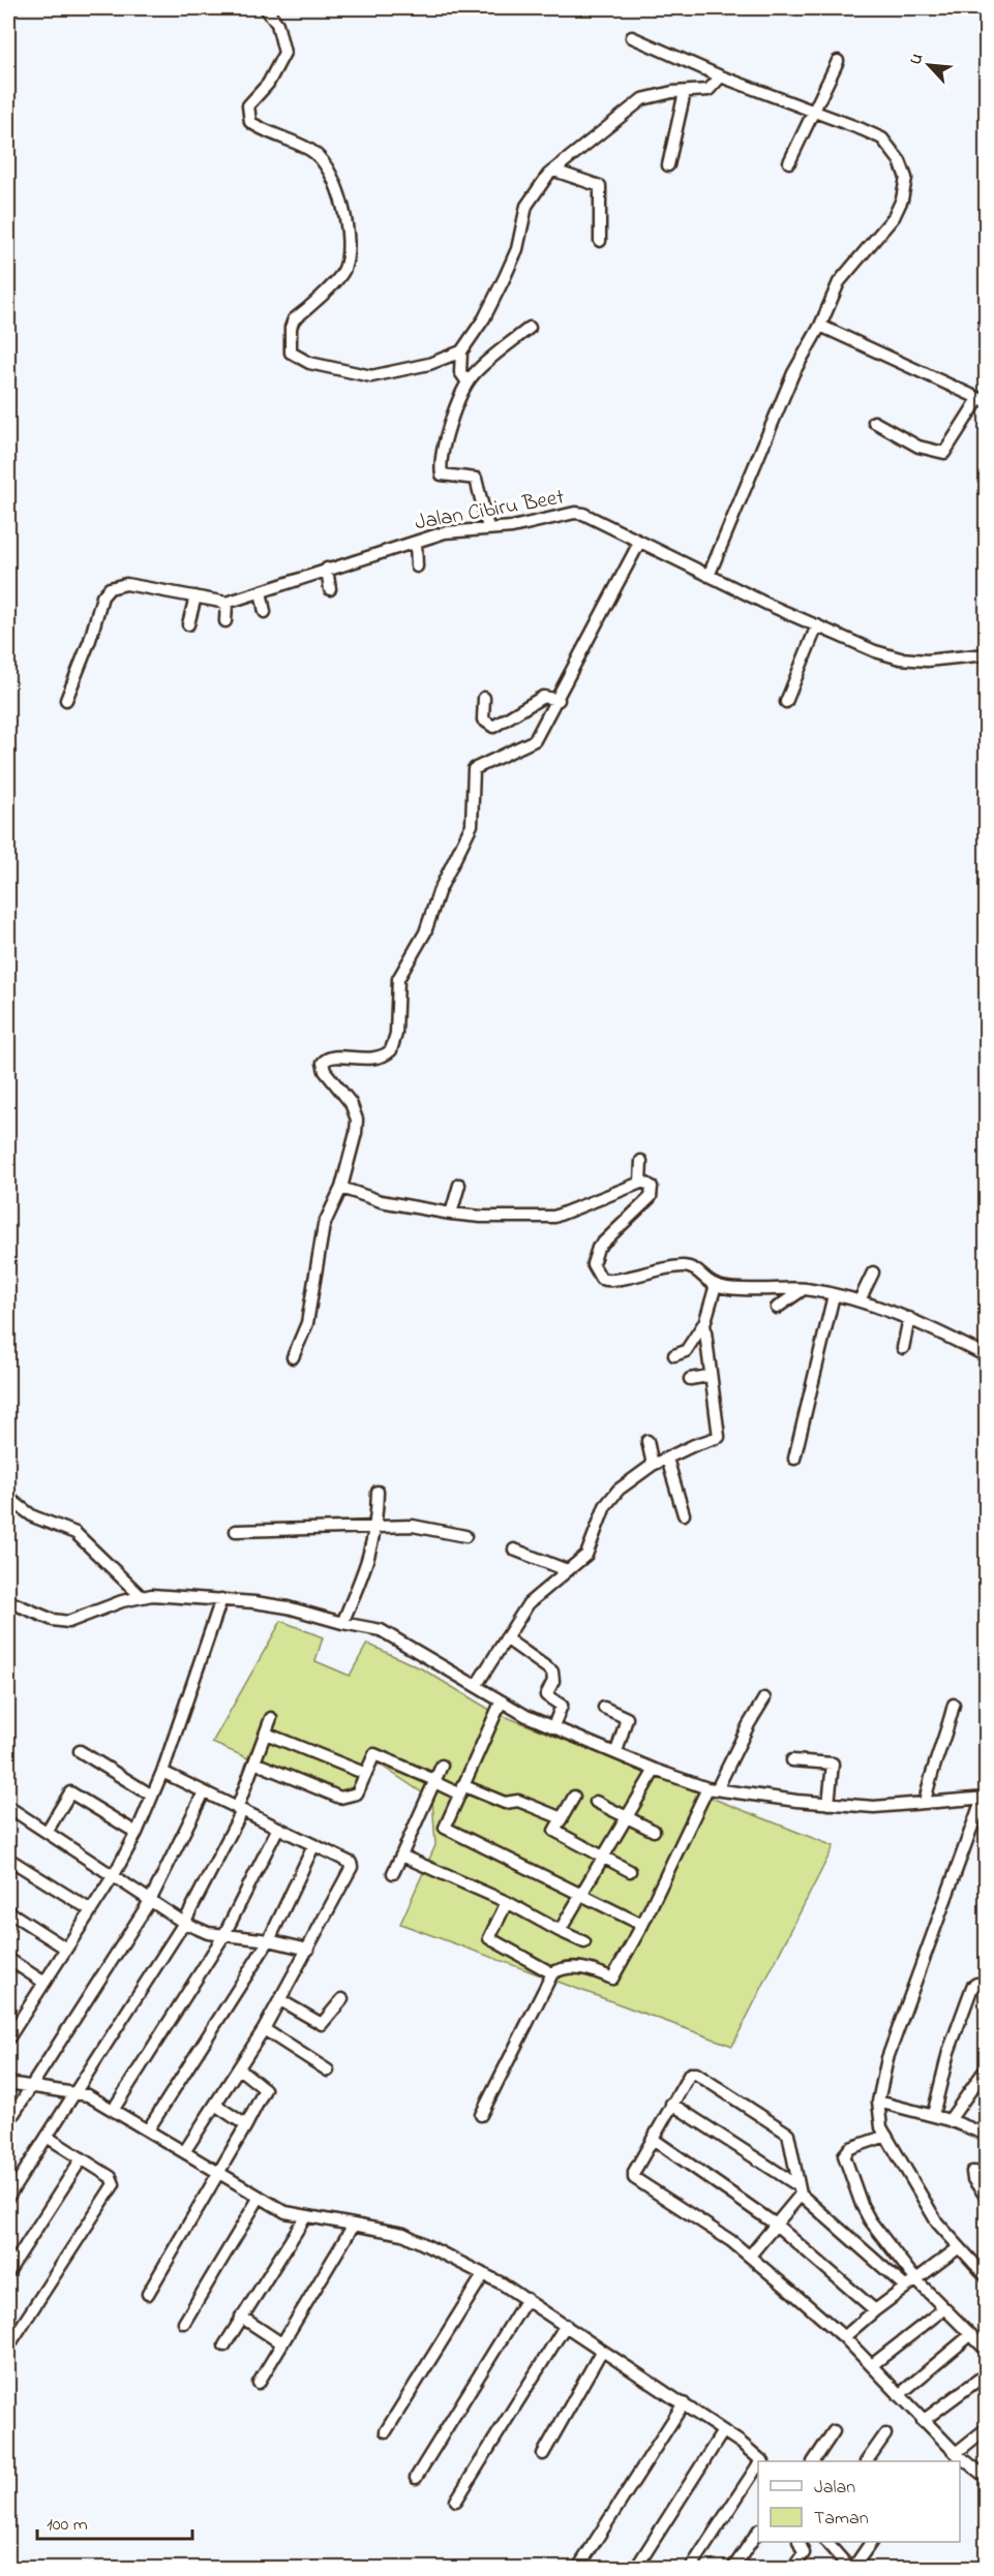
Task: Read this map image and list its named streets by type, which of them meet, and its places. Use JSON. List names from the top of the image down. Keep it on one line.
{"streets":{"street":["Jalan Cibiru Beet"]},"legend":["Jalan","Taman"],"scale_bar":"100 m","north":"top left"}
